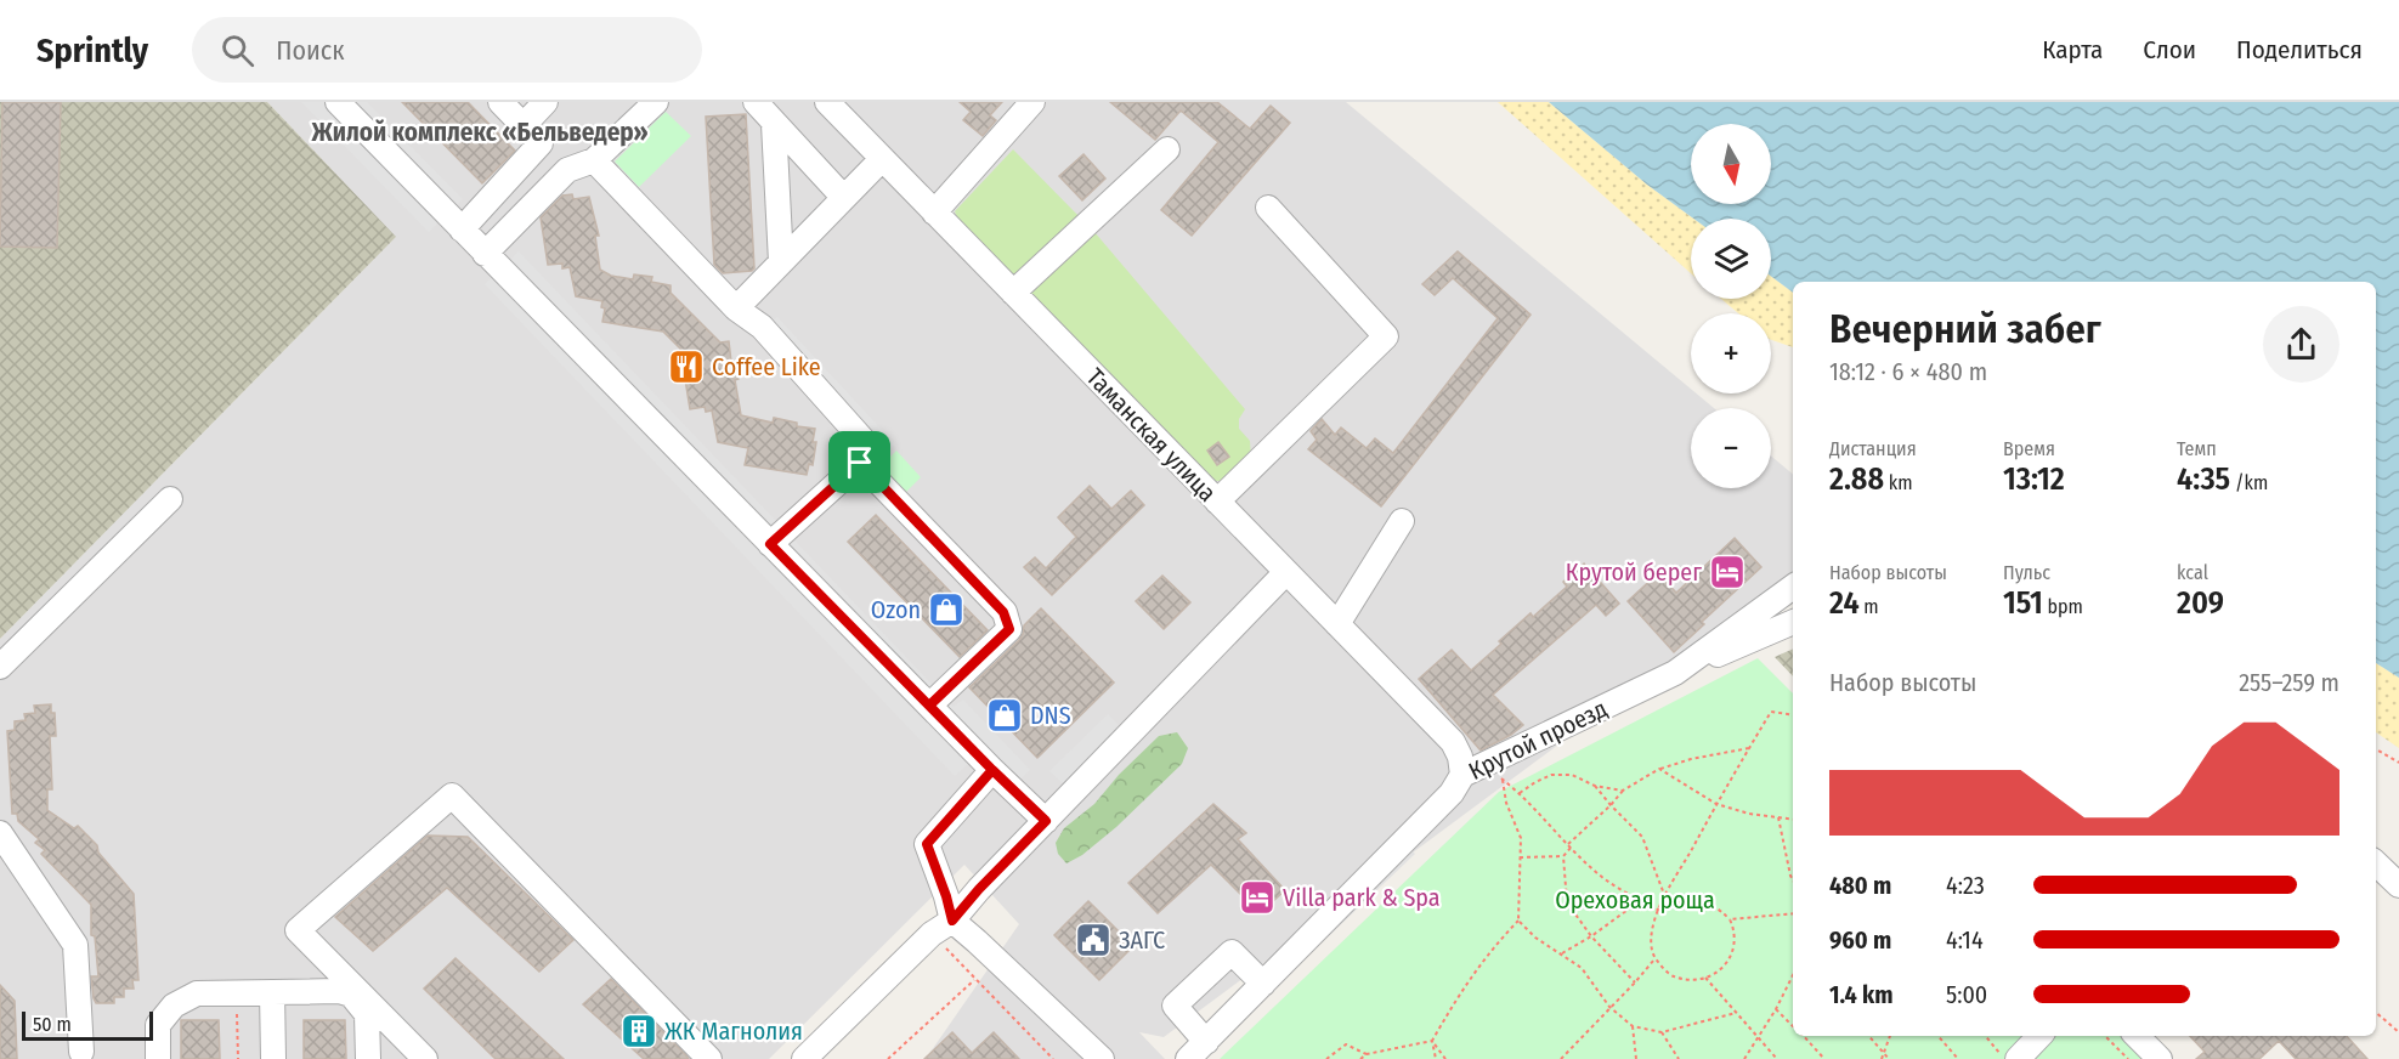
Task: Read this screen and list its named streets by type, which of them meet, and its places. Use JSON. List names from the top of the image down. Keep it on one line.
{"streets":{"street":["Таманская улица","Крутой проезд"]},"crossings":[["Таманская улица","Крутой проезд"]],"districts":["Жилой комплекс «Бельведер»"],"parks":["Ореховая роща"],"places":{"restaurant":["Coffee Like"],"hotel":["Крутой берег","Villa park & Spa"],"shop":["Ozon","DNS"],"public building":["ЗАГС"],"building":["ЖК Магнолия"]},"scale_bar":"50 m","north":"bottom","page":{"header":"Sprintly","search":"Поиск","nav":["Карта","Слои","Поделиться"],"map_buttons":["+","−"],"heading":["Вечерний забег","18:12 · 6 × 480 m"],"stats":[["Дистанция","2.88 km"],["Время","13:12"],["Темп","4:35 /km"],["Набор высоты","24 m"],["Пульс","151 bpm"],["kcal","209"]],"chart":["Набор высоты","255–259 m"],"list":[{"name":"480 m","note":"4:23"},{"name":"960 m","note":"4:14"},{"name":"1.4 km","note":"5:00"}],"scale":"50 m"}}
